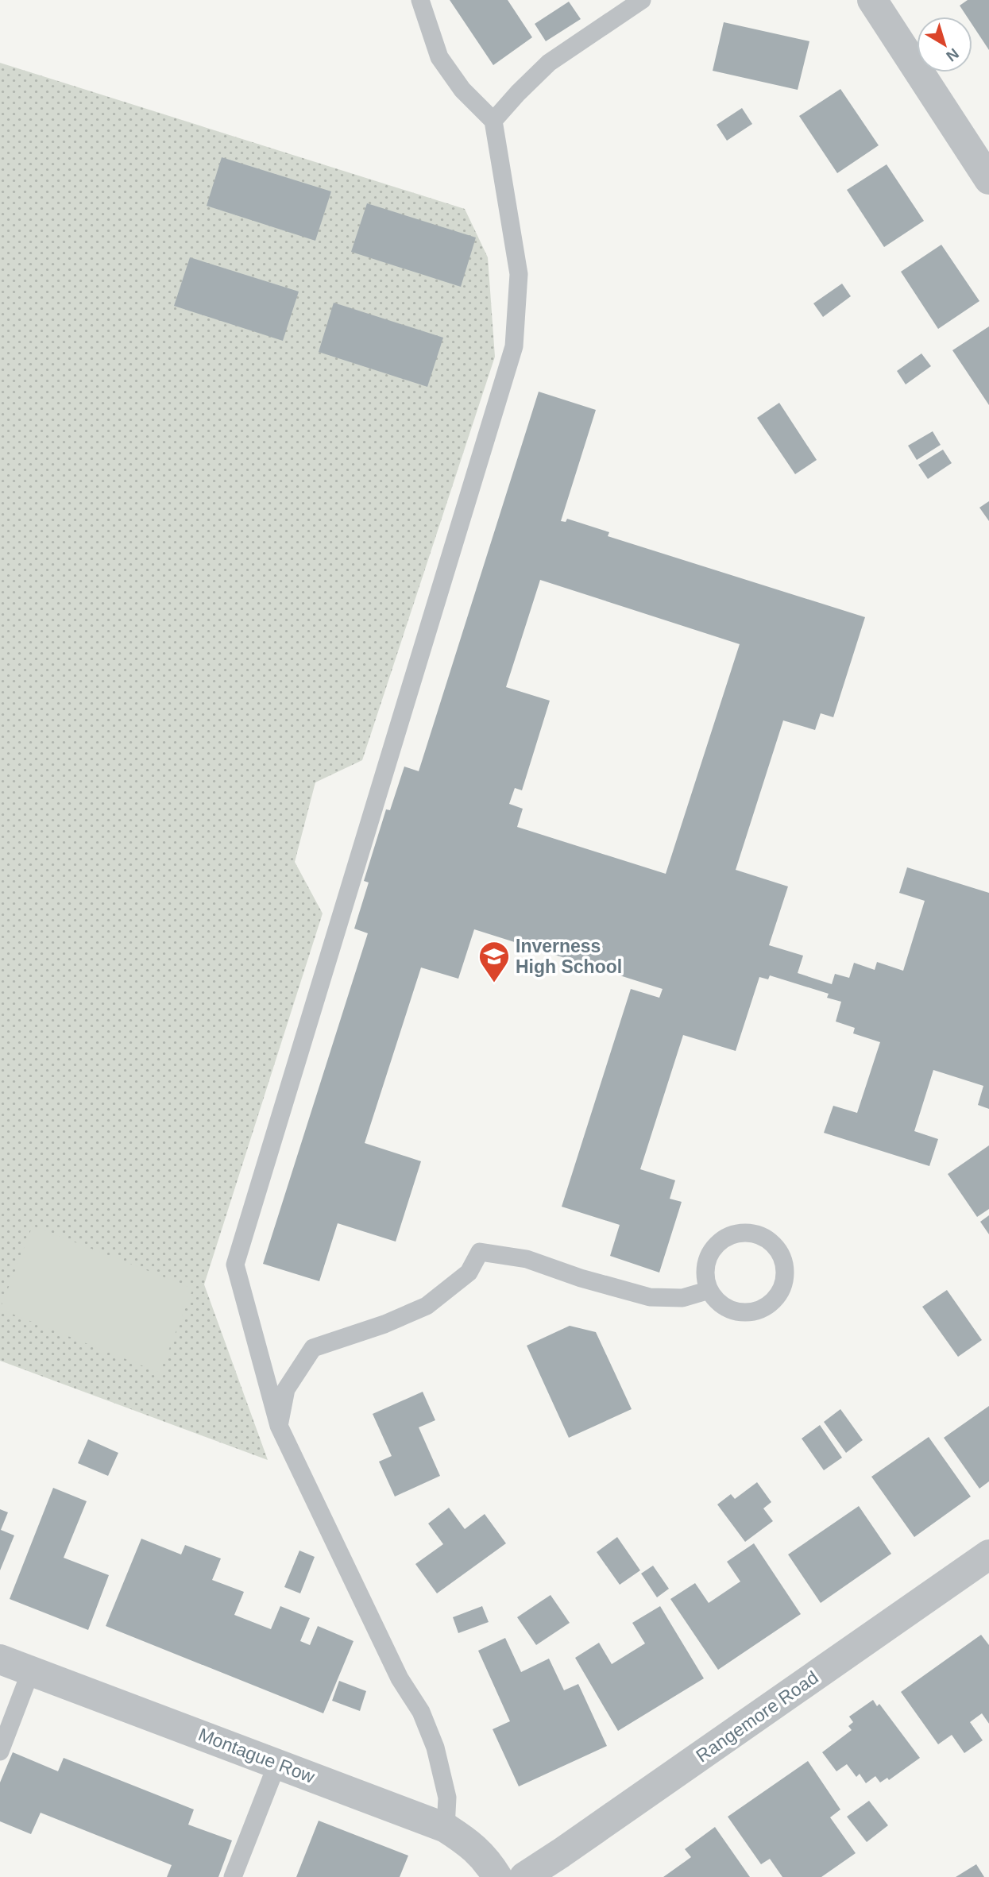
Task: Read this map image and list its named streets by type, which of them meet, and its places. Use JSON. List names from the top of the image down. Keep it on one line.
{"streets":{"street":["Rangemore Road","Montague Row"]},"places":{"school or university":["Inverness High School"]},"north":"bottom right"}
